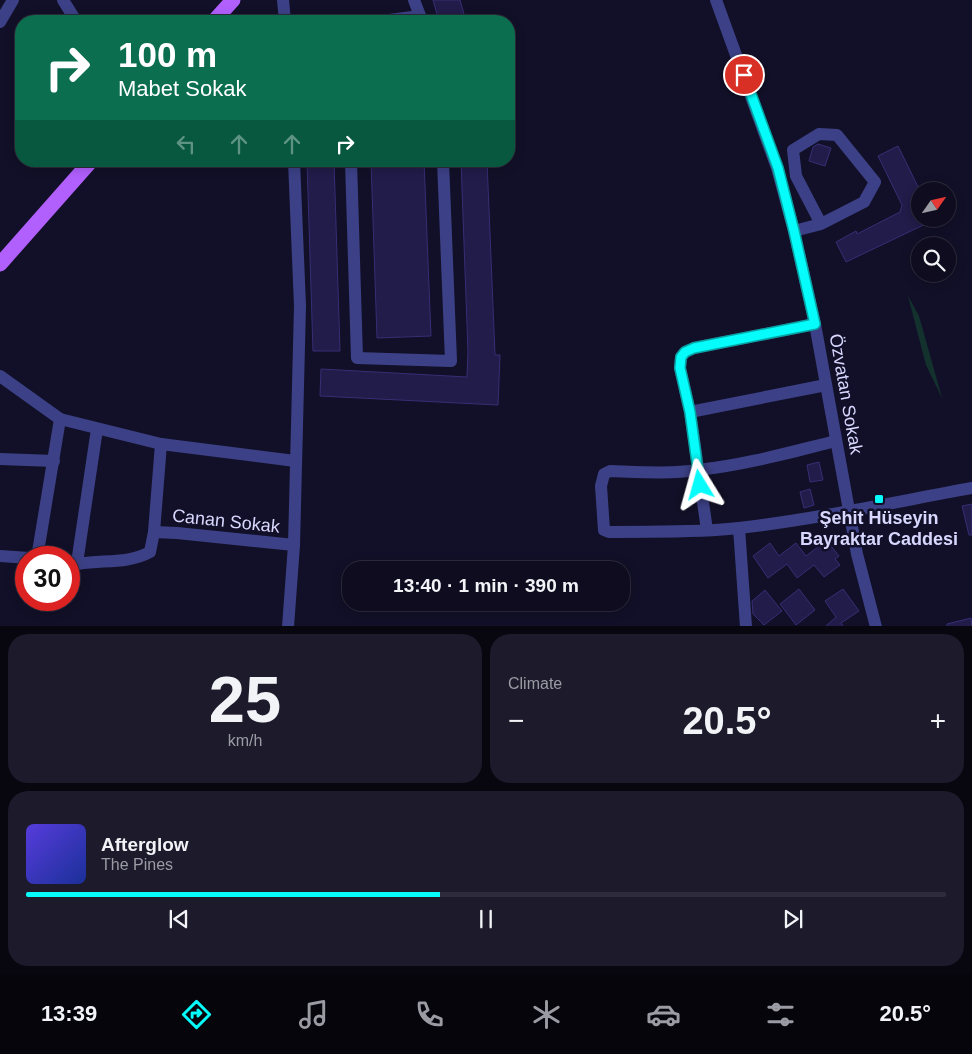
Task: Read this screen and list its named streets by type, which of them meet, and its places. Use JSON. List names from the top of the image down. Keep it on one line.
{"streets":{"street":["Özvatan Sokak","Canan Sokak"]},"places":{"transit":["Şehit Hüseyin Bayraktar Caddesi"]},"north":"top right","page":{"turn":["100 m","Mabet Sokak"],"limit":"30","trip":"13:40 · 1 min · 390 m","tile":[["25","km/h"],"Climate"],"heat":["−","20.5°","+"],"song":["Afterglow","The Pines"],"tabs":["13:39","20.5°"]}}
